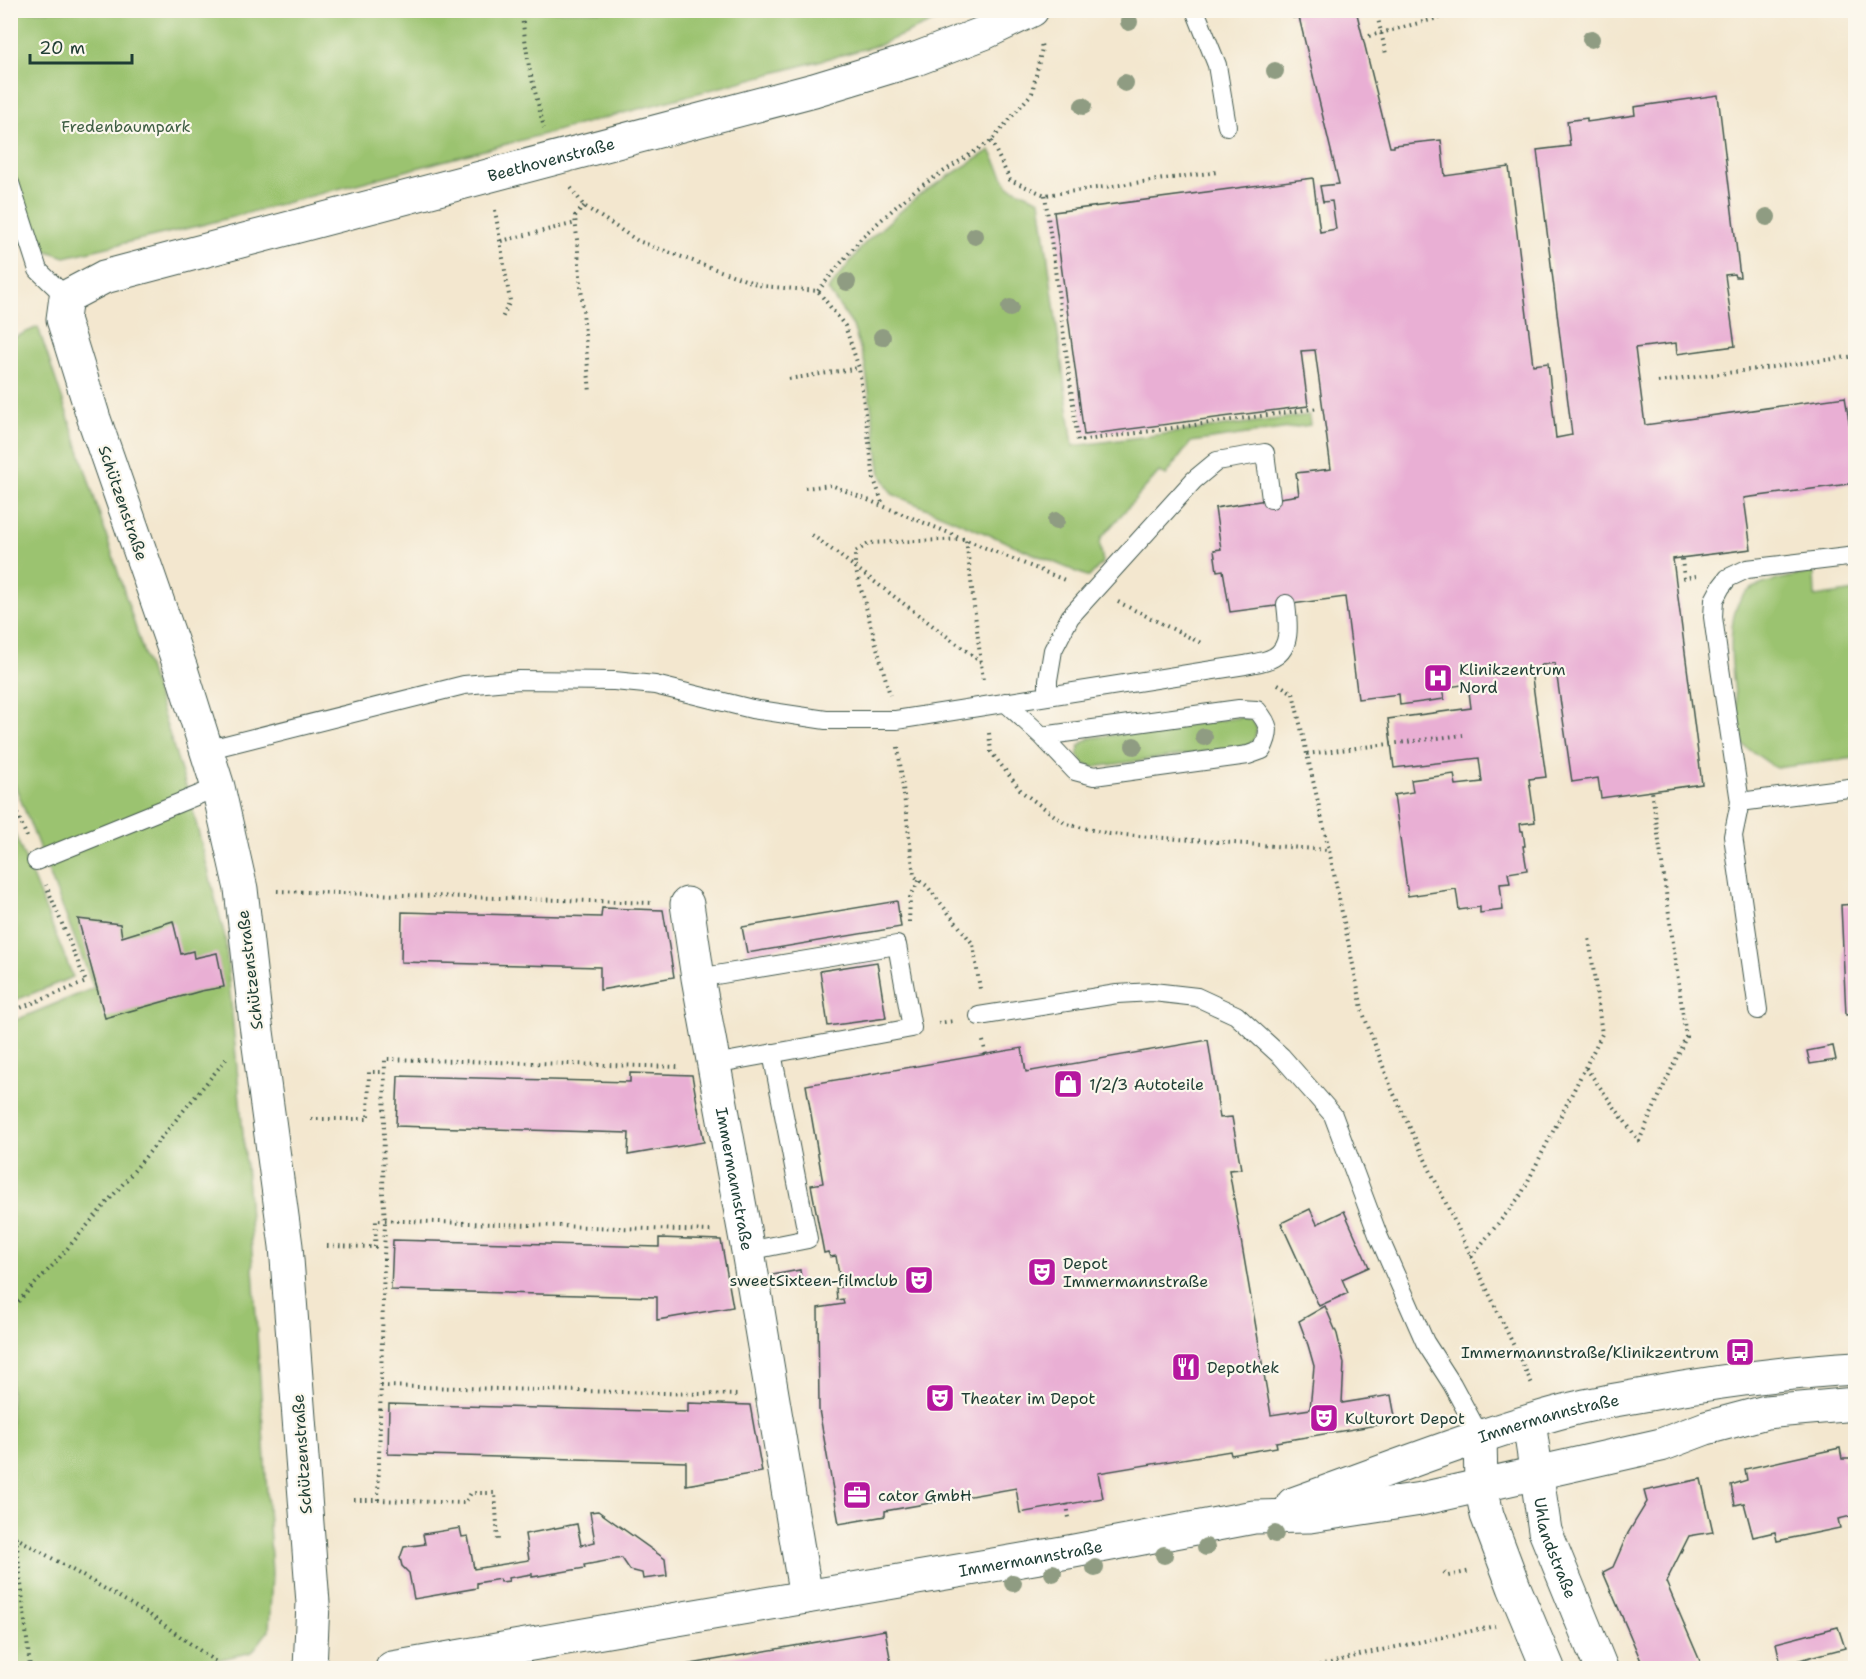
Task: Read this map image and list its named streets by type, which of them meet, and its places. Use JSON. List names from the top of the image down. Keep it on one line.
{"streets":{"street":["Beethovenstraße","Schützenstraße","Immermannstraße","Uhlandstraße"]},"crossings":[["Beethovenstraße","Schützenstraße"],["Immermannstraße","Uhlandstraße"]],"parks":["Fredenbaumpark"],"places":{"hospital":["Klinikzentrum Nord"],"shop":["1/2/3 Autoteile"],"theatre":["Depot Immermannstraße","sweetSixteen-filmclub","Theater im Depot","Kulturort Depot"],"bus stop":["Immermannstraße/Klinikzentrum"],"restaurant":["Depothek"],"office":["cator GmbH"]},"scale_bar":"20 m"}
